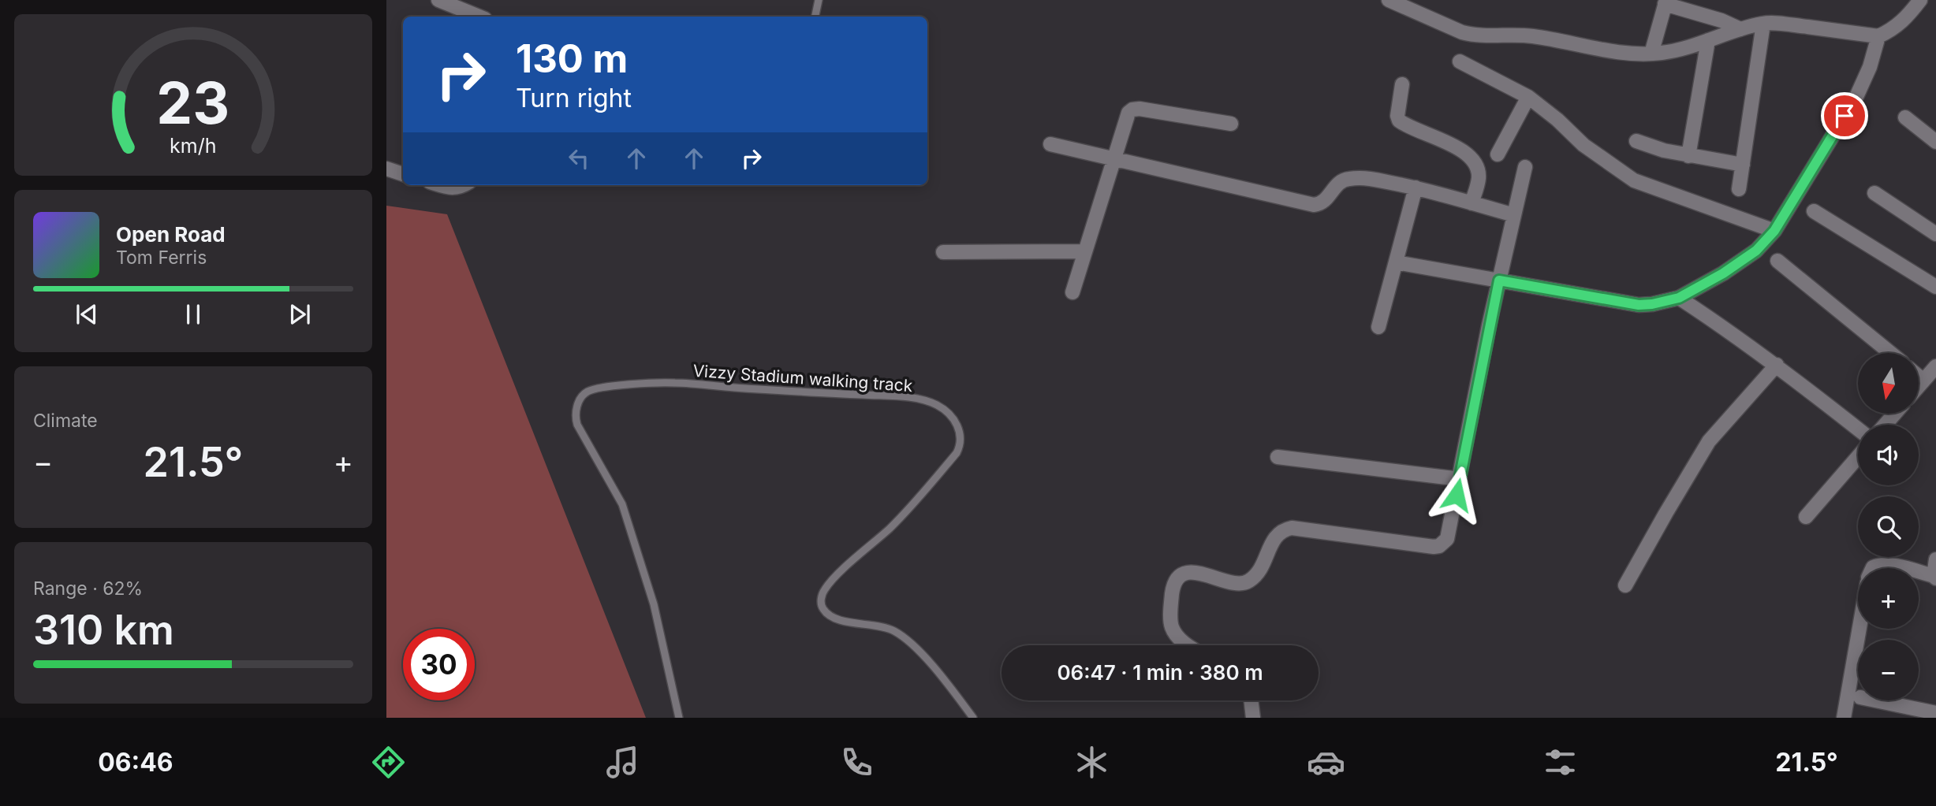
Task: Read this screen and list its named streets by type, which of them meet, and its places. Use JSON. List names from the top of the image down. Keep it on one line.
{"streets":{"lane":["Vizzy Stadium walking track"]},"north":"bottom","page":{"turn":["130 m","Turn right"],"song":["Open Road","Tom Ferris"],"map_buttons":["+","−"],"tile":["Climate",["Range · 62%","310 km"]],"heat":["−","21.5°","+"],"limit":"30","trip":"06:47 · 1 min · 380 m","tabs":["06:46","21.5°"],"gauge":["23","km/h"]}}
